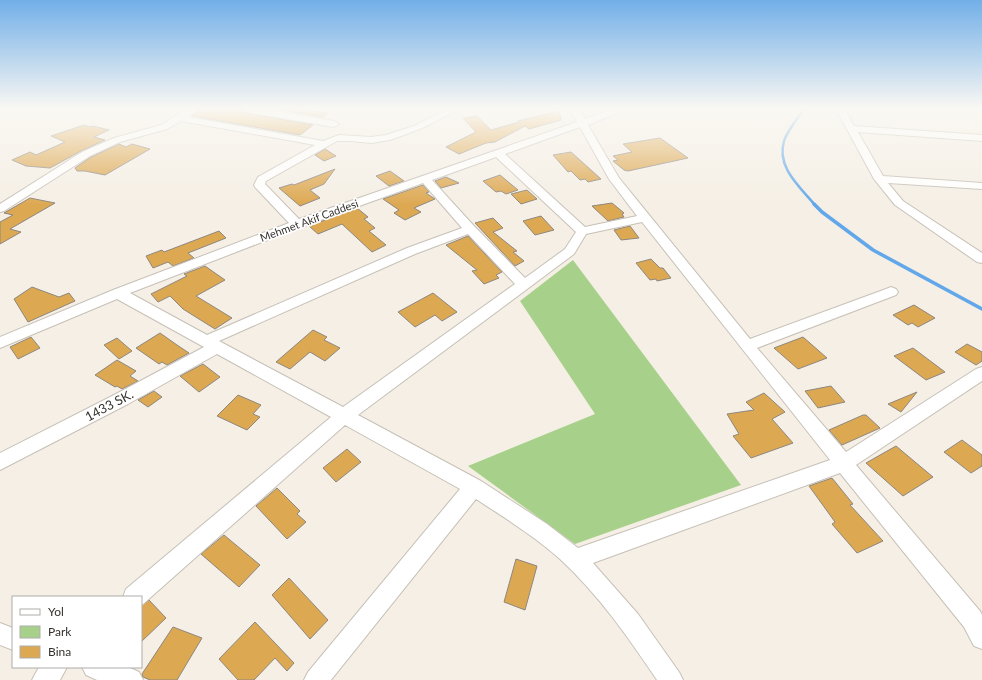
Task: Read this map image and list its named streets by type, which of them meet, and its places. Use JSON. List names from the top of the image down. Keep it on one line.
{"streets":{"street":["Mehmet Akif Caddesi","1433 SK."]},"legend":["Yol","Park","Bina"]}
